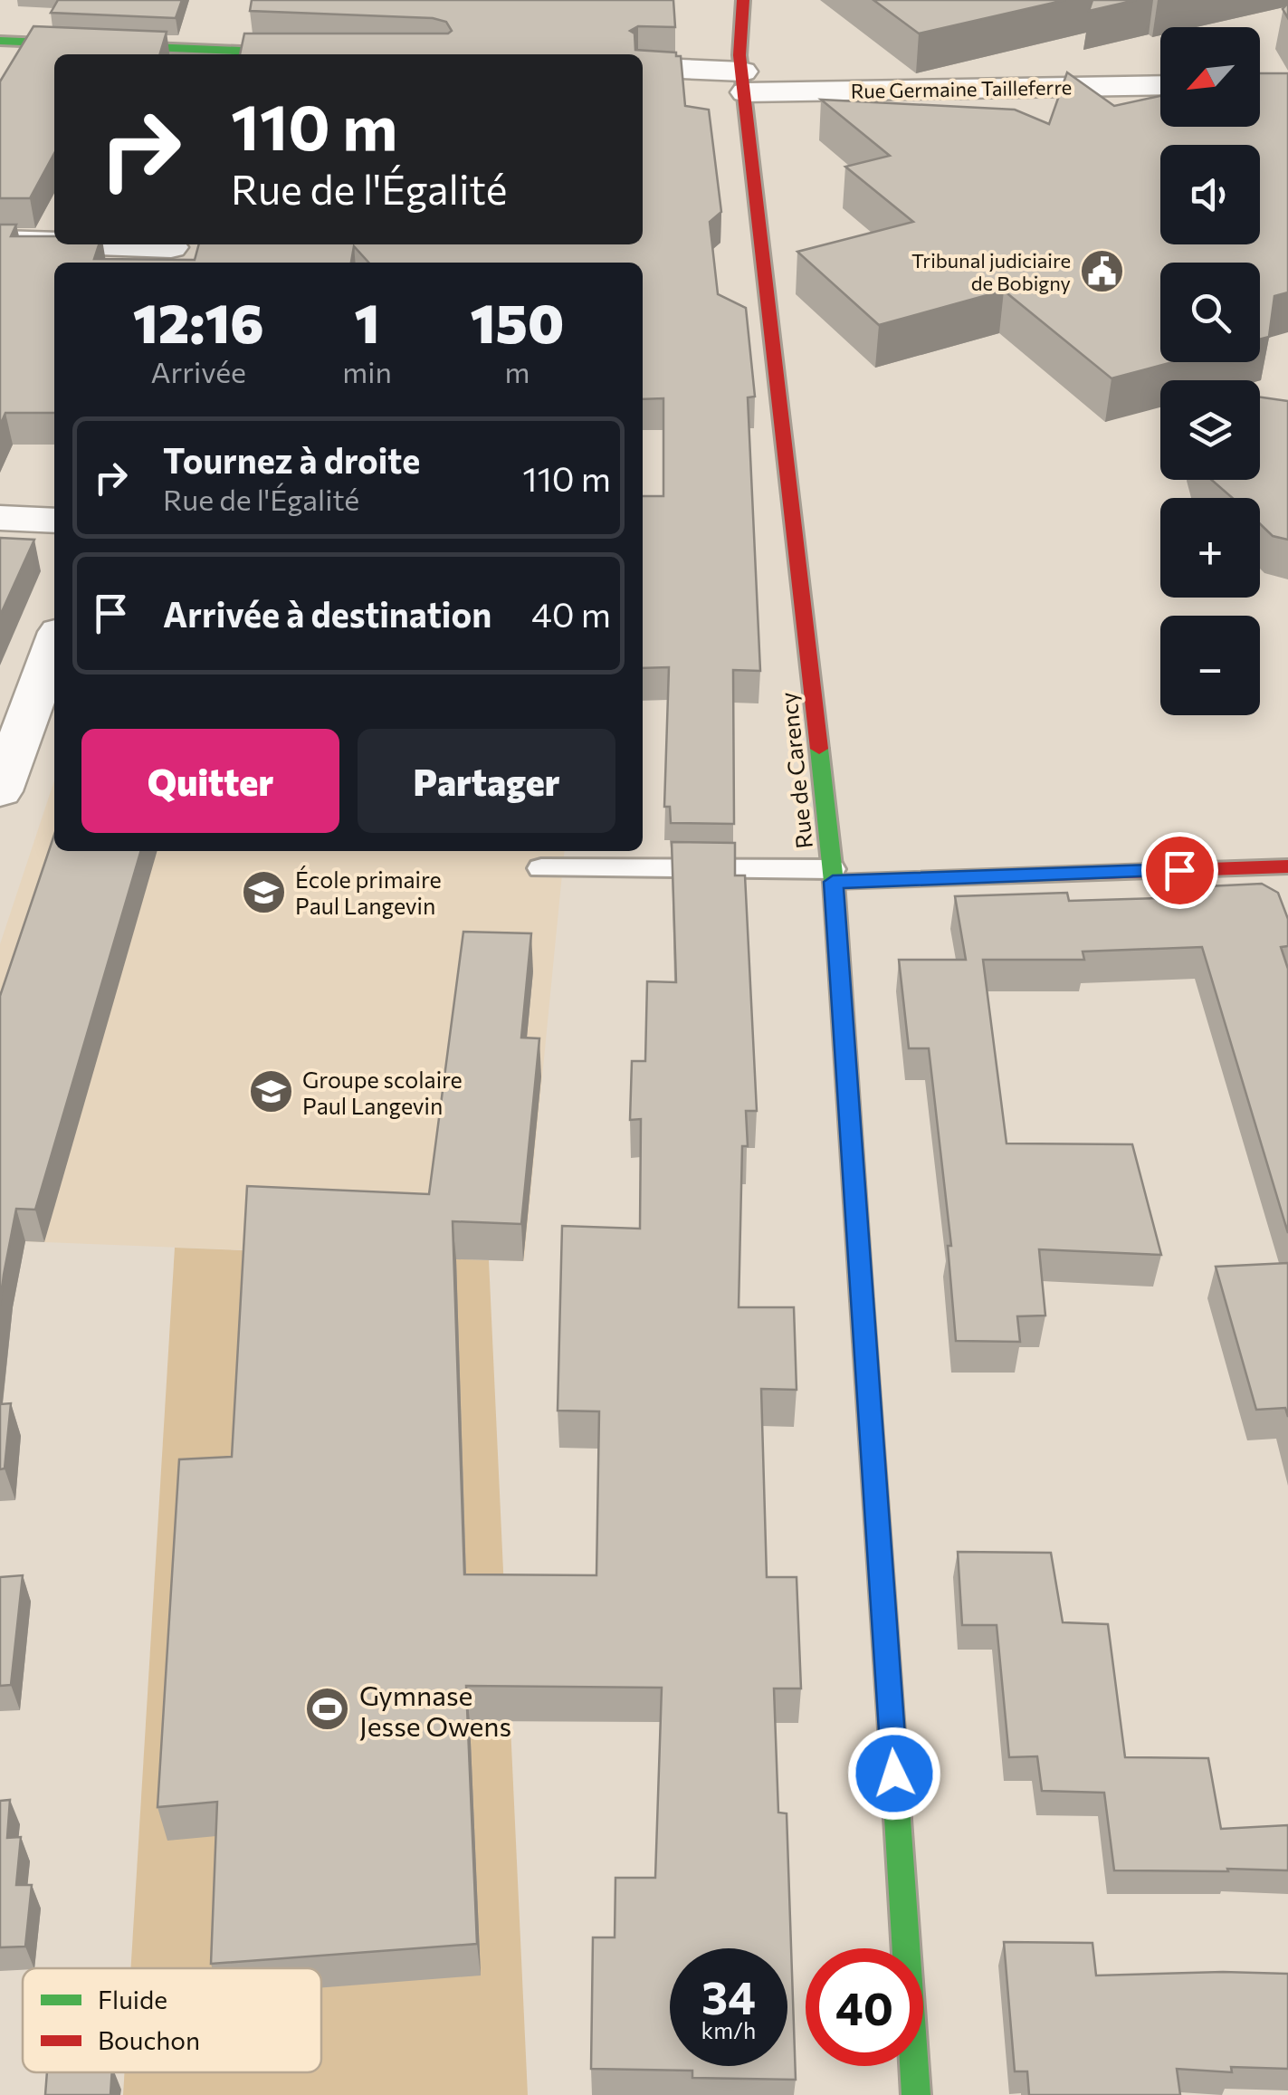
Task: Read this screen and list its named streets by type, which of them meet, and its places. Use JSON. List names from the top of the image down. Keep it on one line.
{"streets":{"street":["Rue Germaine Tailleferre","Rue de Carency"]},"crossings":[["Rue Germaine Tailleferre","Rue de Carency"]],"places":{"public building":["Tribunal judiciaire de Bobigny"],"school or university":["École primaire Paul Langevin","Groupe scolaire Paul Langevin"],"sports":["Gymnase Jesse Owens"]},"legend":["Fluide","Bouchon"],"north":"bottom left","page":{"map_buttons":["+","−"],"turn":["110 m","Rue de l'Égalité"],"eta":["12:16","Arrivée","1","min","150","m"],"list":[{"name":"Tournez à droite","note":"Rue de l'Égalité","value":"110 m"},{"name":"Arrivée à destination","value":"40 m"}],"buttons":["Quitter","Partager"],"speed":"34 km/h","limit":"40"}}
